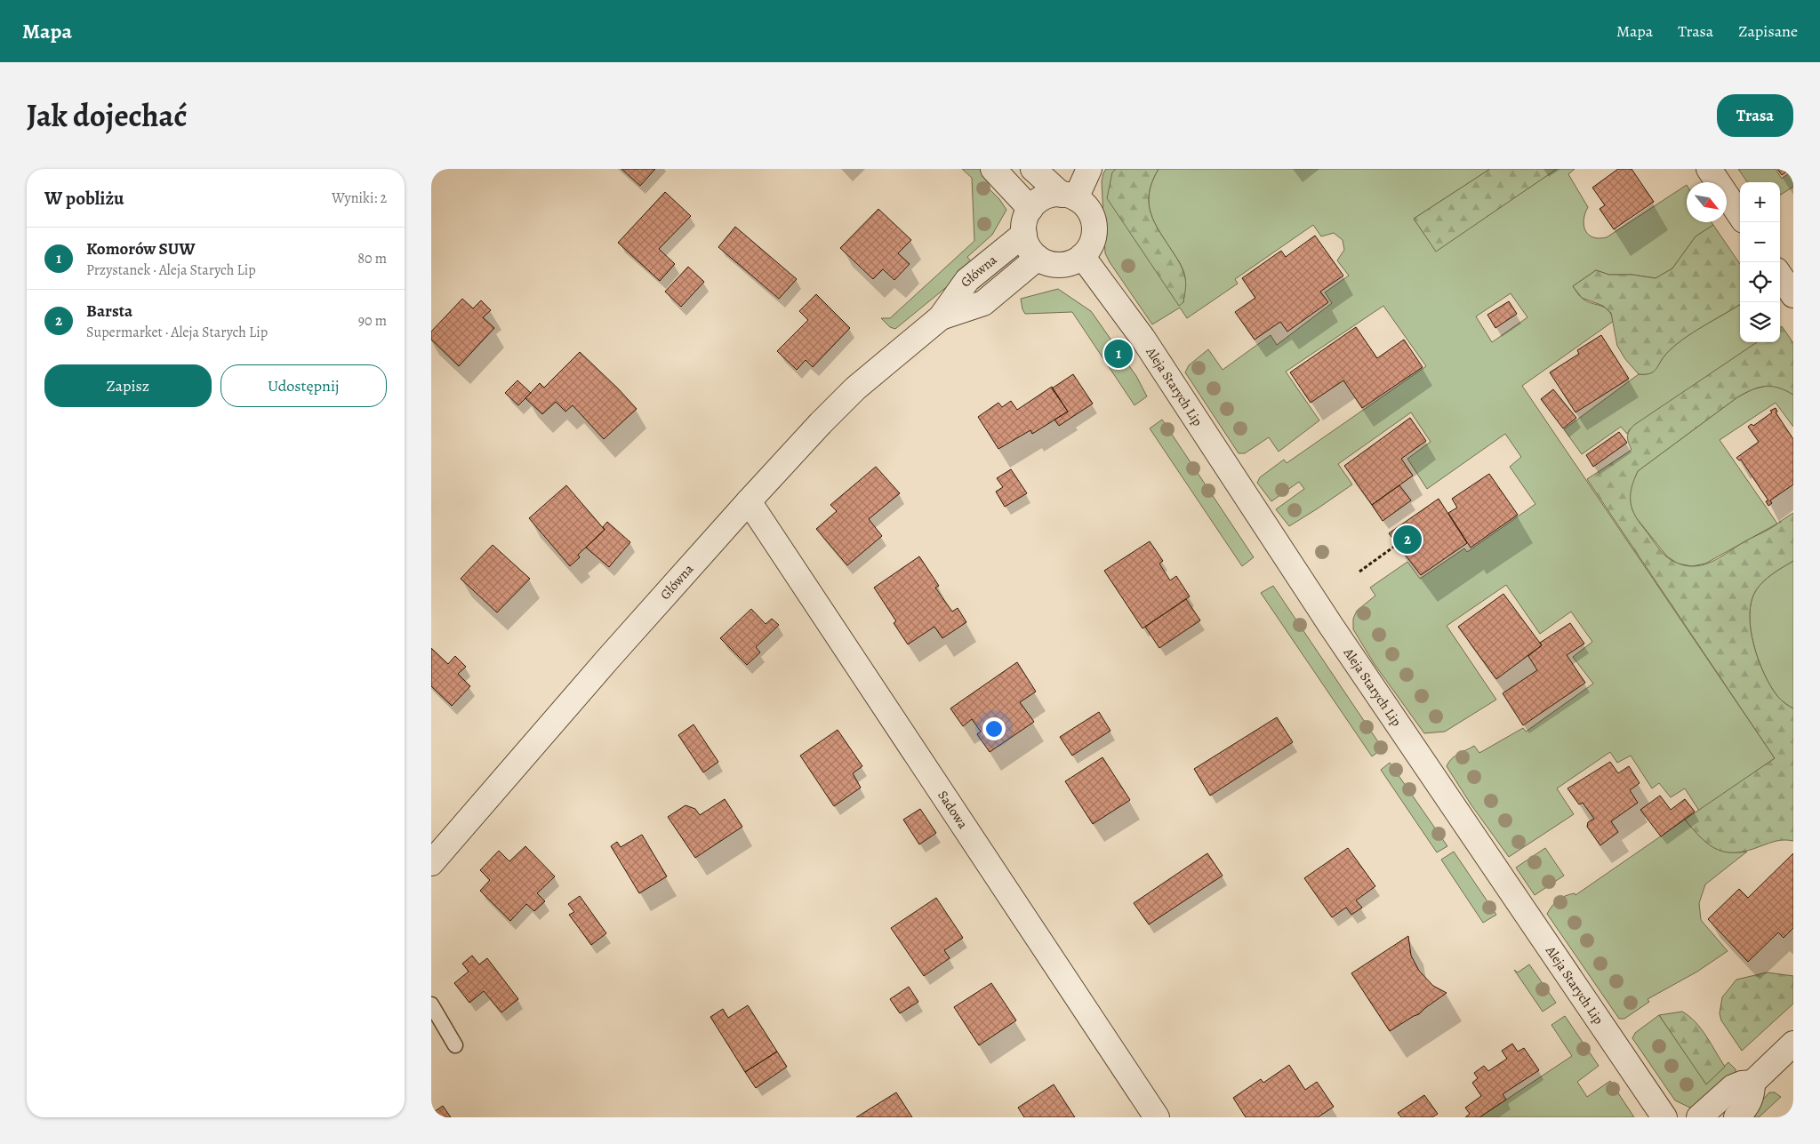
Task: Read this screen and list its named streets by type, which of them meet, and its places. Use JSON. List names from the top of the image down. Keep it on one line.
{"streets":{"street":["Główna","Aleja Starych Lip","Sadowa"]},"crossings":[["Główna","Aleja Starych Lip"],["Główna","Sadowa"]],"north":"bottom right","page":{"header":"Mapa","nav":["Mapa","Trasa","Zapisane"],"title":"Jak dojechać","buttons":["Trasa",["Zapisz","Udostępnij"]],"heading":["W pobliżu","Wyniki: 2"],"map_buttons":["+","−"],"list":[{"mark":"1","name":"Komorów SUW","note":"Przystanek · Aleja Starych Lip","value":"80 m"},{"mark":"2","name":"Barsta","note":"Supermarket · Aleja Starych Lip","value":"90 m"}],"pins":["1","2"]}}
